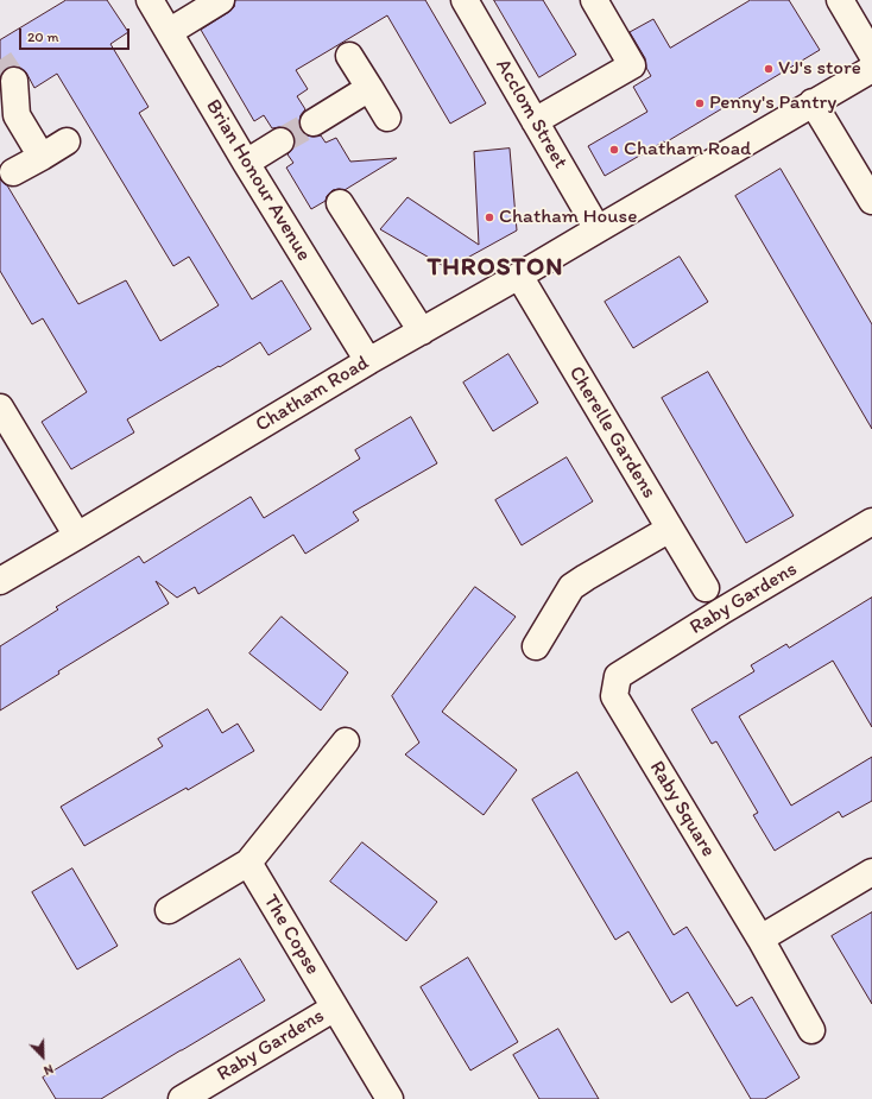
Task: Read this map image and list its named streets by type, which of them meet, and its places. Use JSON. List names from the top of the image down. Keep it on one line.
{"streets":{"street":["Acclom Street","Brian Honour Avenue","Chatham Road","Cherelle Gardens","Raby Gardens","Raby Square","The Copse"]},"crossings":[["Acclom Street","Chatham Road"],["Brian Honour Avenue","Chatham Road"],["Chatham Road","Cherelle Gardens"],["Raby Gardens","Raby Square"],["Raby Gardens","The Copse"]],"districts":["THROSTON"],"places":["VJ's store","Penny's Pantry","Chatham Road","Chatham House"],"scale_bar":"20 m","north":"bottom right"}
